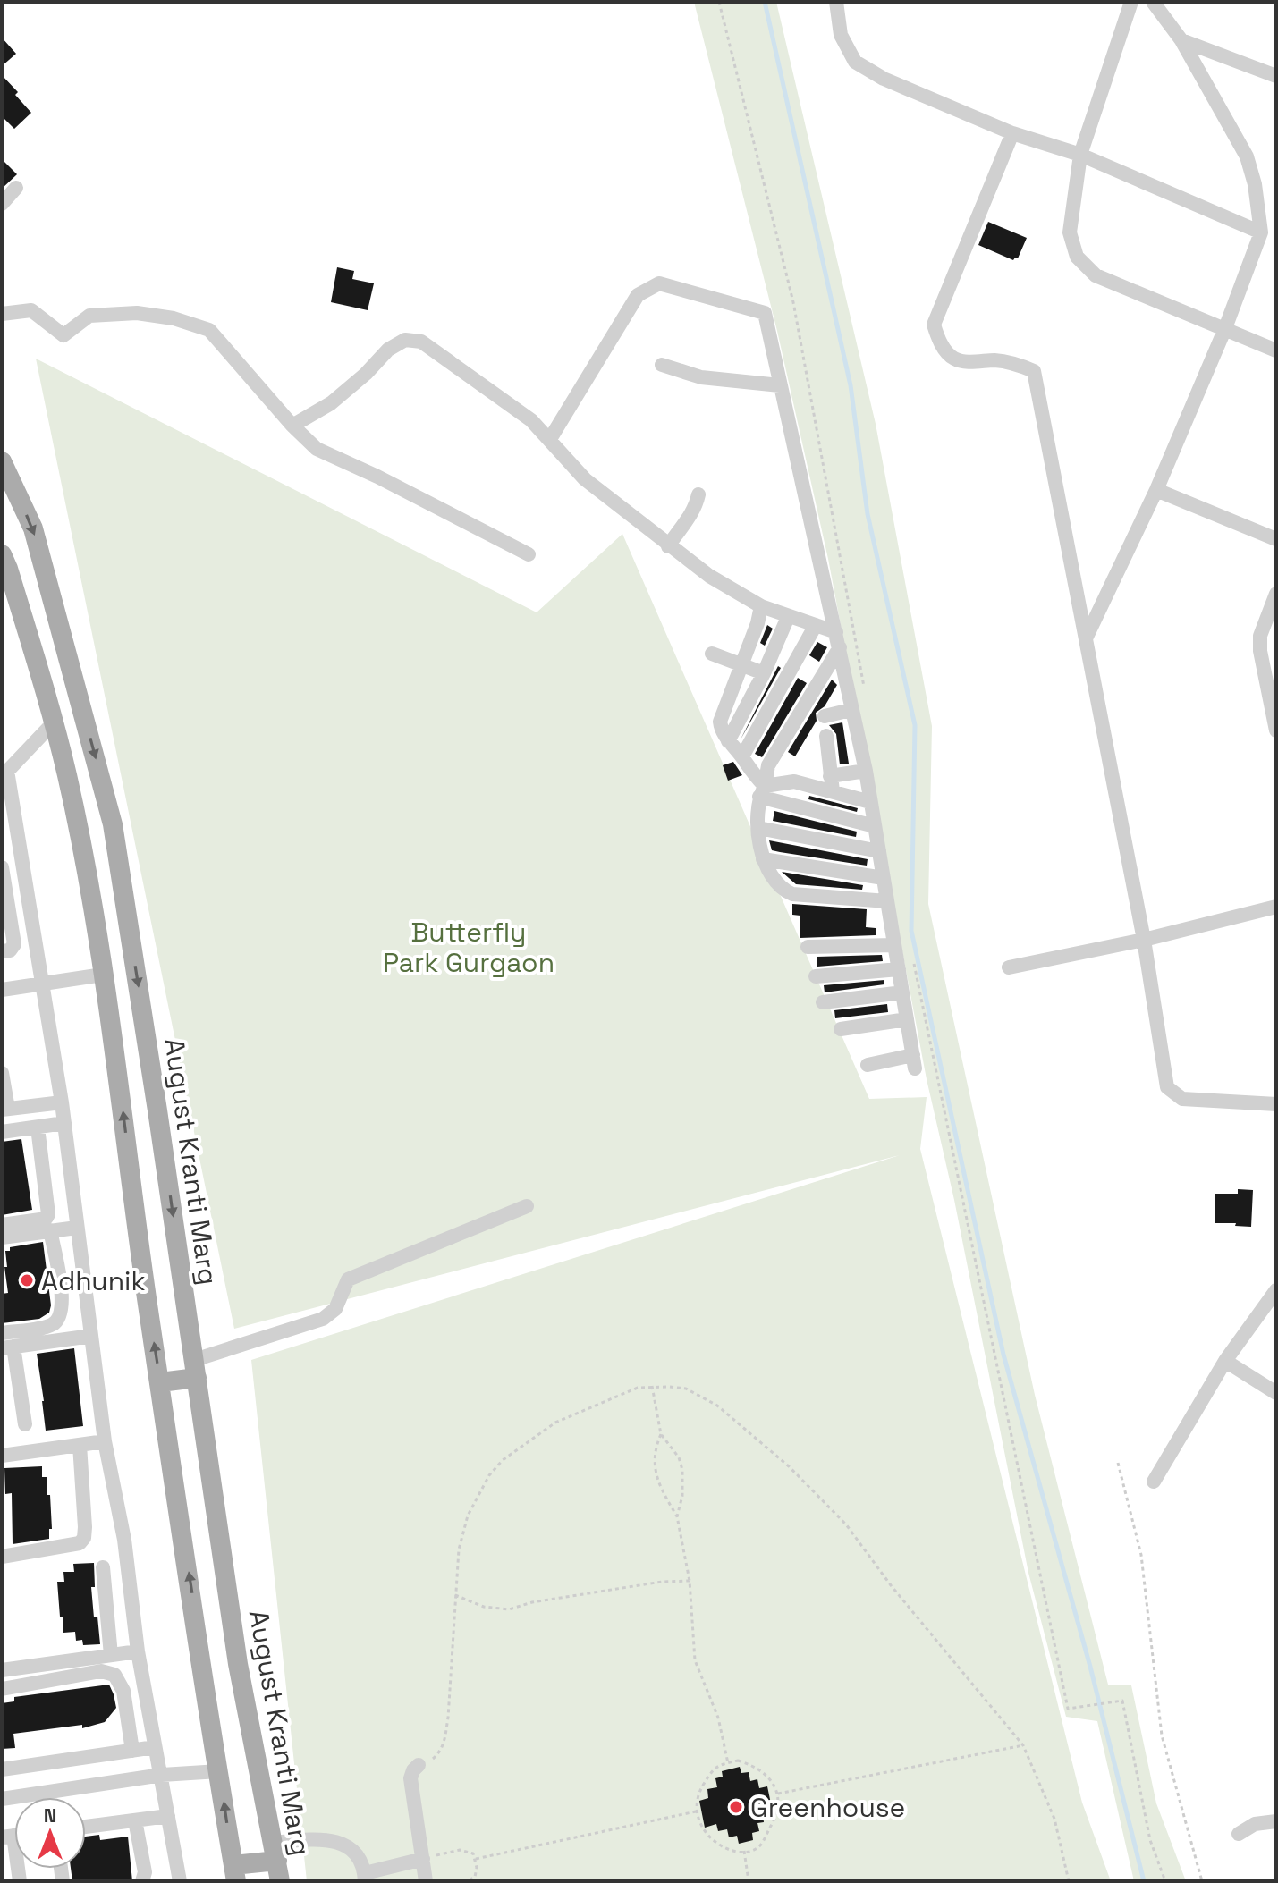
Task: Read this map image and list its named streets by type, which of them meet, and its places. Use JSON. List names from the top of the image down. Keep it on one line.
{"streets":{"main road":["August Kranti Marg"]},"parks":["Butterfly Park Gurgaon"],"places":["Adhunik","Greenhouse"],"north":"top"}
